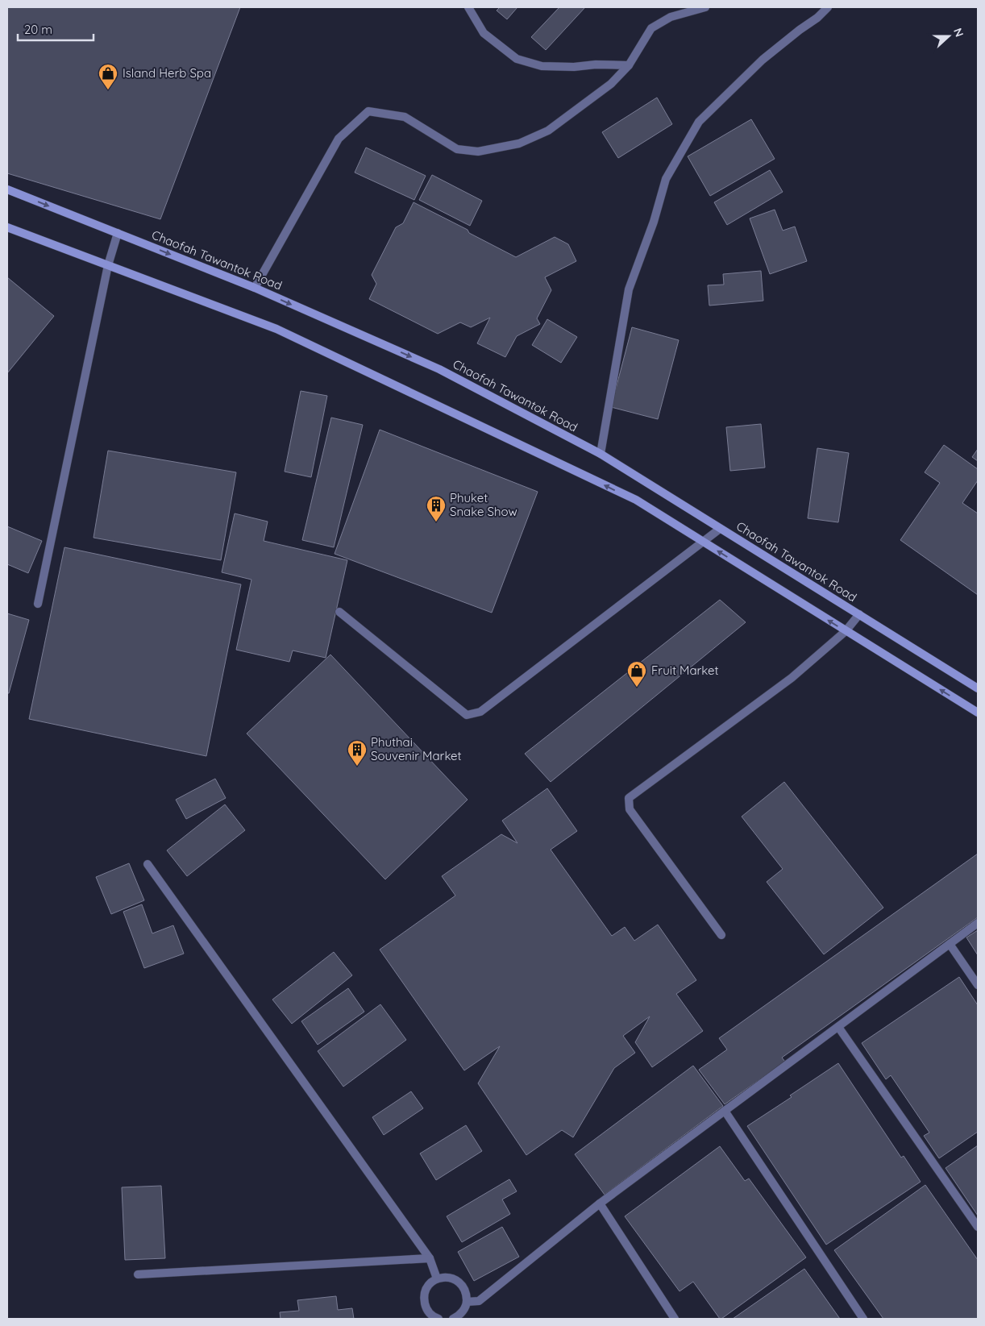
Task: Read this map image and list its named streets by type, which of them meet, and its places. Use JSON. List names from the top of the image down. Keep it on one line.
{"streets":{"main road":["Chaofah Tawantok Road"]},"places":{"shop":["Island Herb Spa","Fruit Market"],"building":["Phuket Snake Show","Phuthai Souvenir Market"]},"scale_bar":"20 m","north":"right"}
